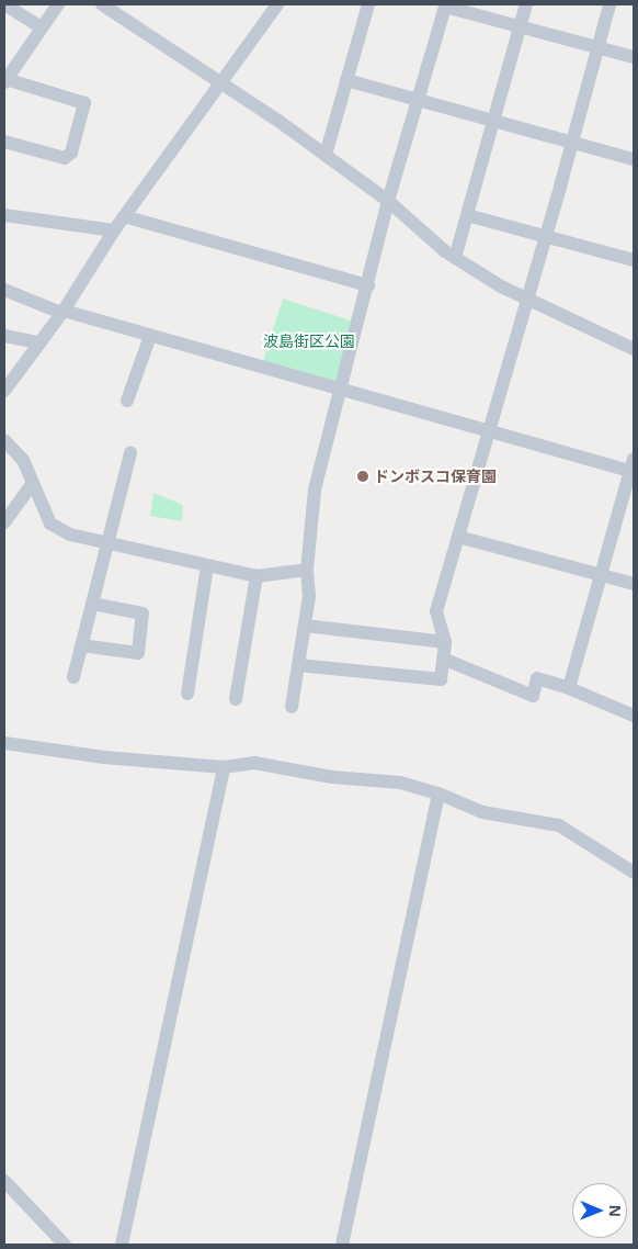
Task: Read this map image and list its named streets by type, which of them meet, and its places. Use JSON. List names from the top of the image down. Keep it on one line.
{"parks":["波島街区公園"],"places":["ドンボスコ保育園"],"north":"right"}
